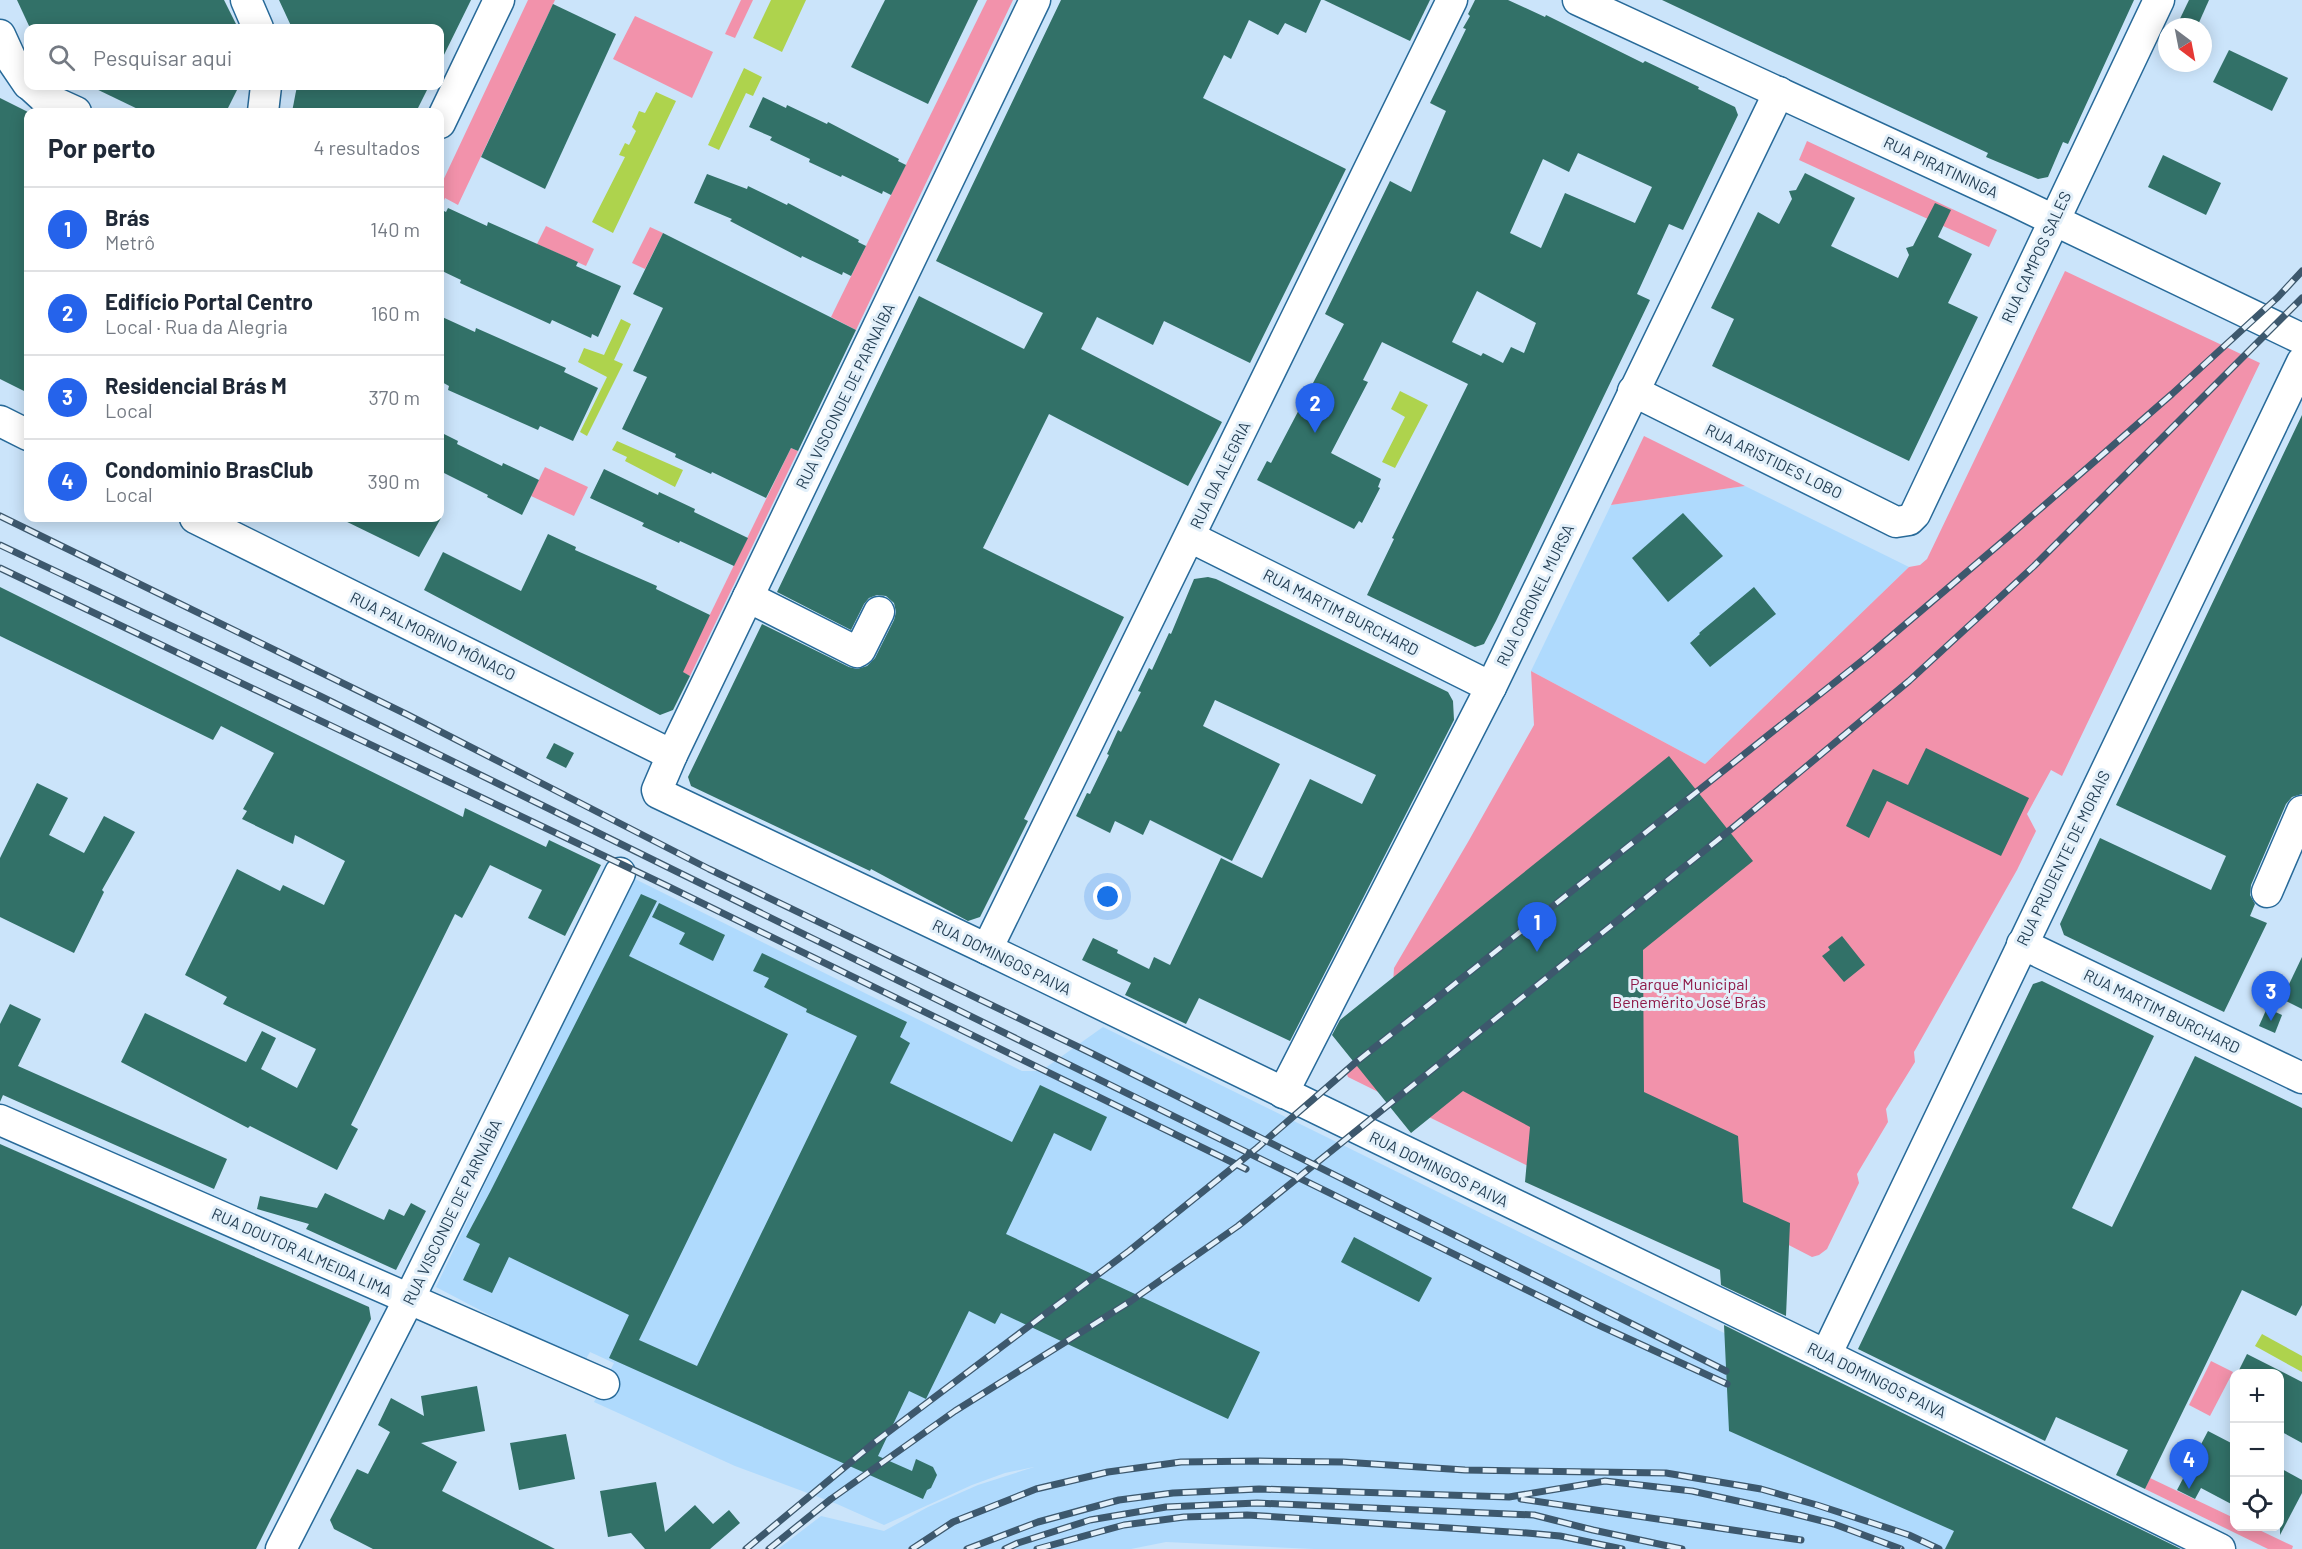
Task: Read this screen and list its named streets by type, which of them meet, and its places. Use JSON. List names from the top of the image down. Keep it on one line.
{"streets":{"street":["RUA PIRATININGA","RUA CAMPOS SALES","RUA VISCONDE DE PARNAÍBA","RUA ARISTIDES LOBO","RUA DA ALEGRIA","RUA CORONEL MURSA","RUA MARTIM BURCHARD","RUA PALMORINO MÔNACO","RUA PRUDENTE DE MORAIS","RUA DOMINGOS PAIVA","RUA DOUTOR ALMEIDA LIMA"]},"crossings":[["RUA PIRATININGA","RUA CAMPOS SALES"],["RUA PIRATININGA","RUA CORONEL MURSA"],["RUA CAMPOS SALES","RUA ARISTIDES LOBO"],["RUA VISCONDE DE PARNAÍBA","RUA PALMORINO MÔNACO"],["RUA VISCONDE DE PARNAÍBA","RUA DOMINGOS PAIVA"],["RUA VISCONDE DE PARNAÍBA","RUA DOUTOR ALMEIDA LIMA"],["RUA ARISTIDES LOBO","RUA CORONEL MURSA"],["RUA DA ALEGRIA","RUA MARTIM BURCHARD"],["RUA DA ALEGRIA","RUA DOMINGOS PAIVA"],["RUA CORONEL MURSA","RUA MARTIM BURCHARD"],["RUA CORONEL MURSA","RUA DOMINGOS PAIVA"],["RUA MARTIM BURCHARD","RUA PRUDENTE DE MORAIS"],["RUA PRUDENTE DE MORAIS","RUA DOMINGOS PAIVA"]],"parks":["Parque Municipal Benemérito José Brás"],"north":"bottom right","page":{"search":"Pesquisar aqui","heading":["Por perto","4 resultados"],"list":[{"mark":"1","name":"Brás","note":"Metrô","value":"140 m"},{"mark":"2","name":"Edifício Portal Centro","note":"Local · Rua da Alegria","value":"160 m"},{"mark":"3","name":"Residencial Brás M","note":"Local","value":"370 m"},{"mark":"4","name":"Condominio BrasClub","note":"Local","value":"390 m"}],"pins":["2","1","3","4"],"map_buttons":["+","−"]}}
